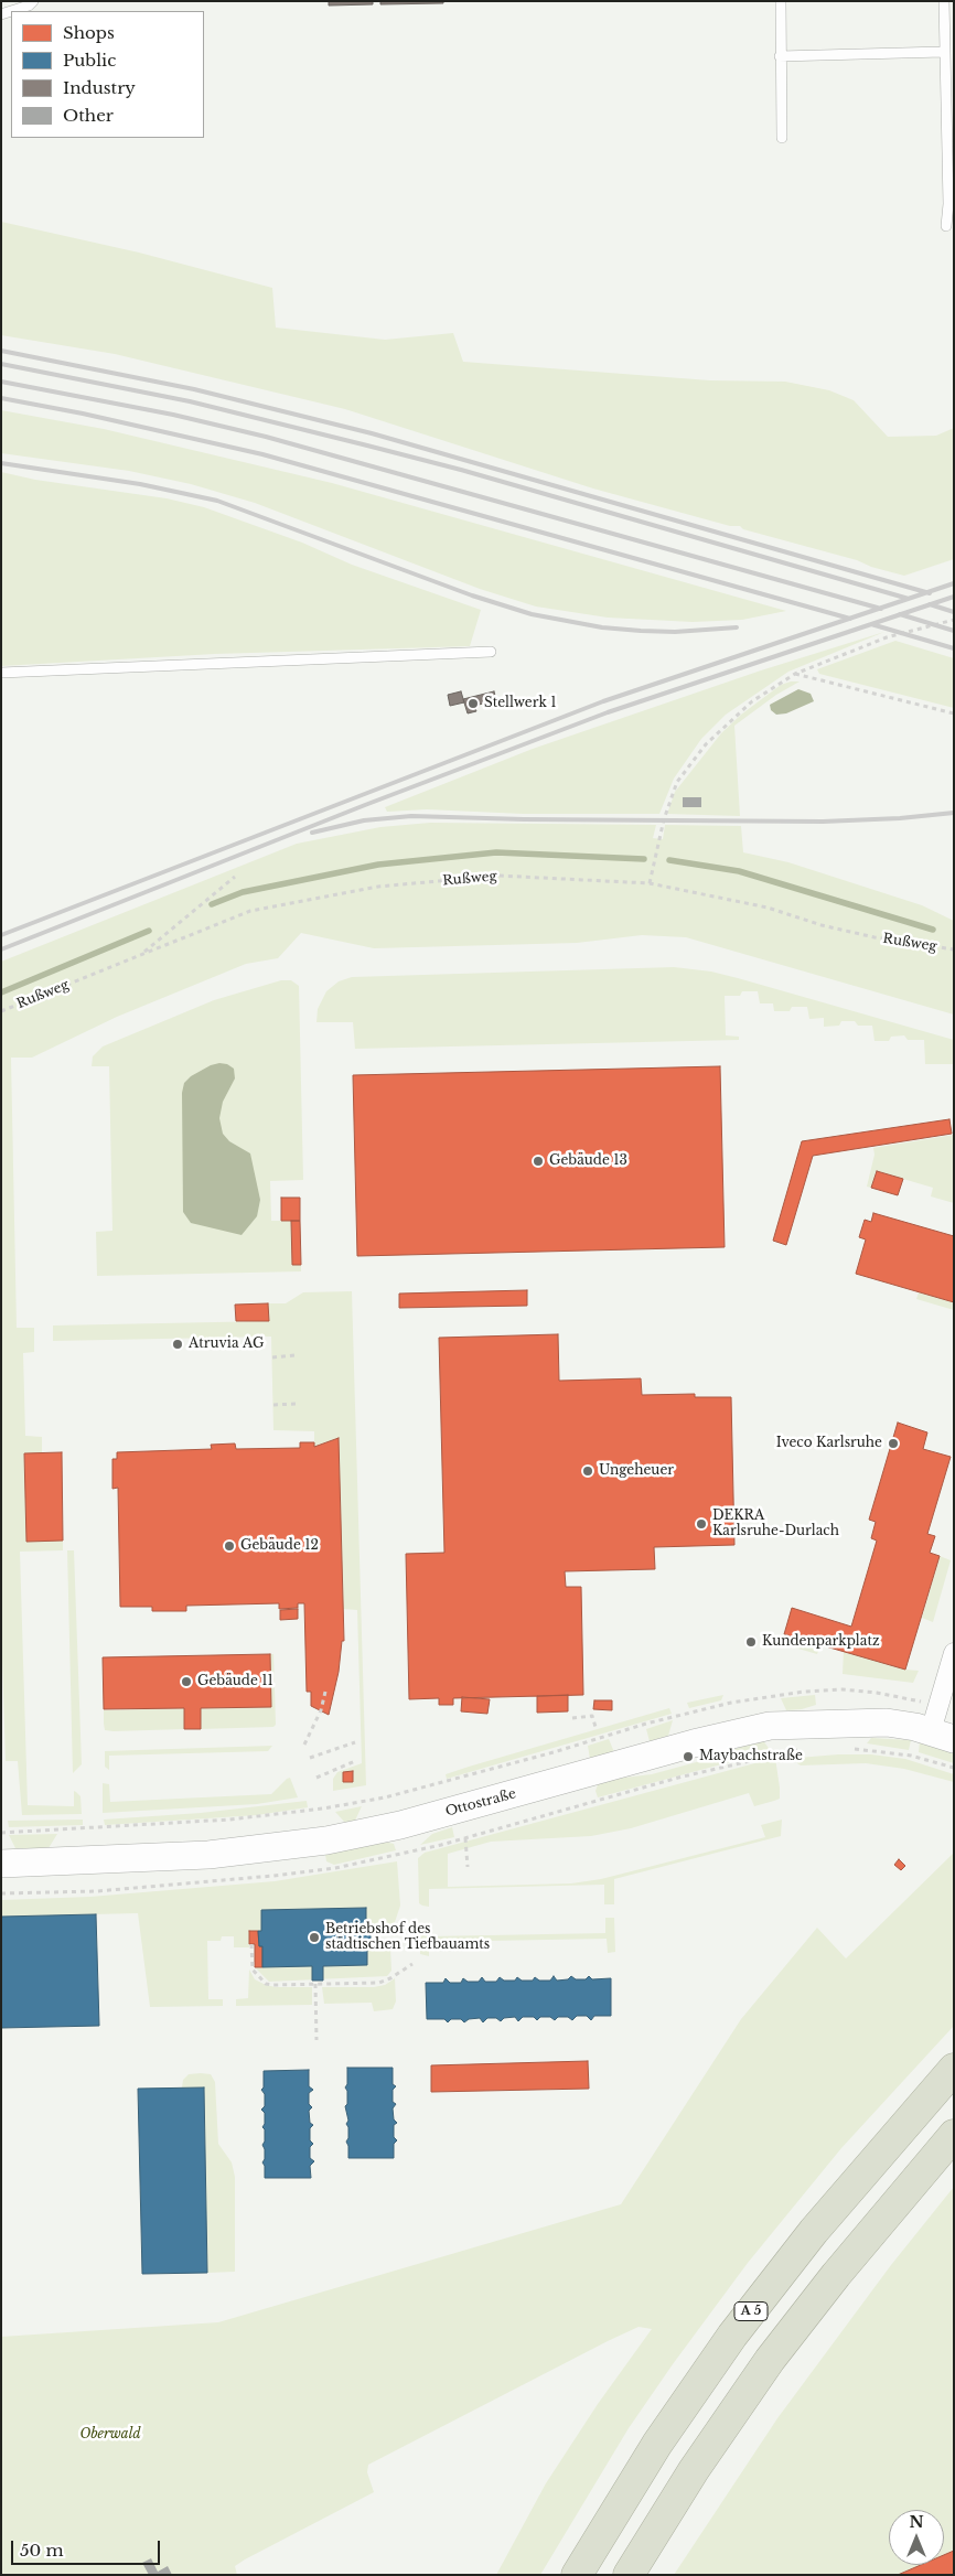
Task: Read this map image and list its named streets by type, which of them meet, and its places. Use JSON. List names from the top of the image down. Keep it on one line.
{"streets":{"highway":["A 5"],"main road":["Ottostraße"],"path":["Rußweg"]},"parks":["Oberwald"],"places":["Stellwerk 1","Gebäude 13","Atruvia AG","Iveco Karlsruhe","Ungeheuer","DEKRA Karlsruhe-Durlach","Gebäude 12","Kundenparkplatz","Gebäude 11","Maybachstraße","Betriebshof des städtischen Tiefbauamts"],"legend":["Shops","Public","Industry","Other"],"scale_bar":"50 m","north":"top"}
